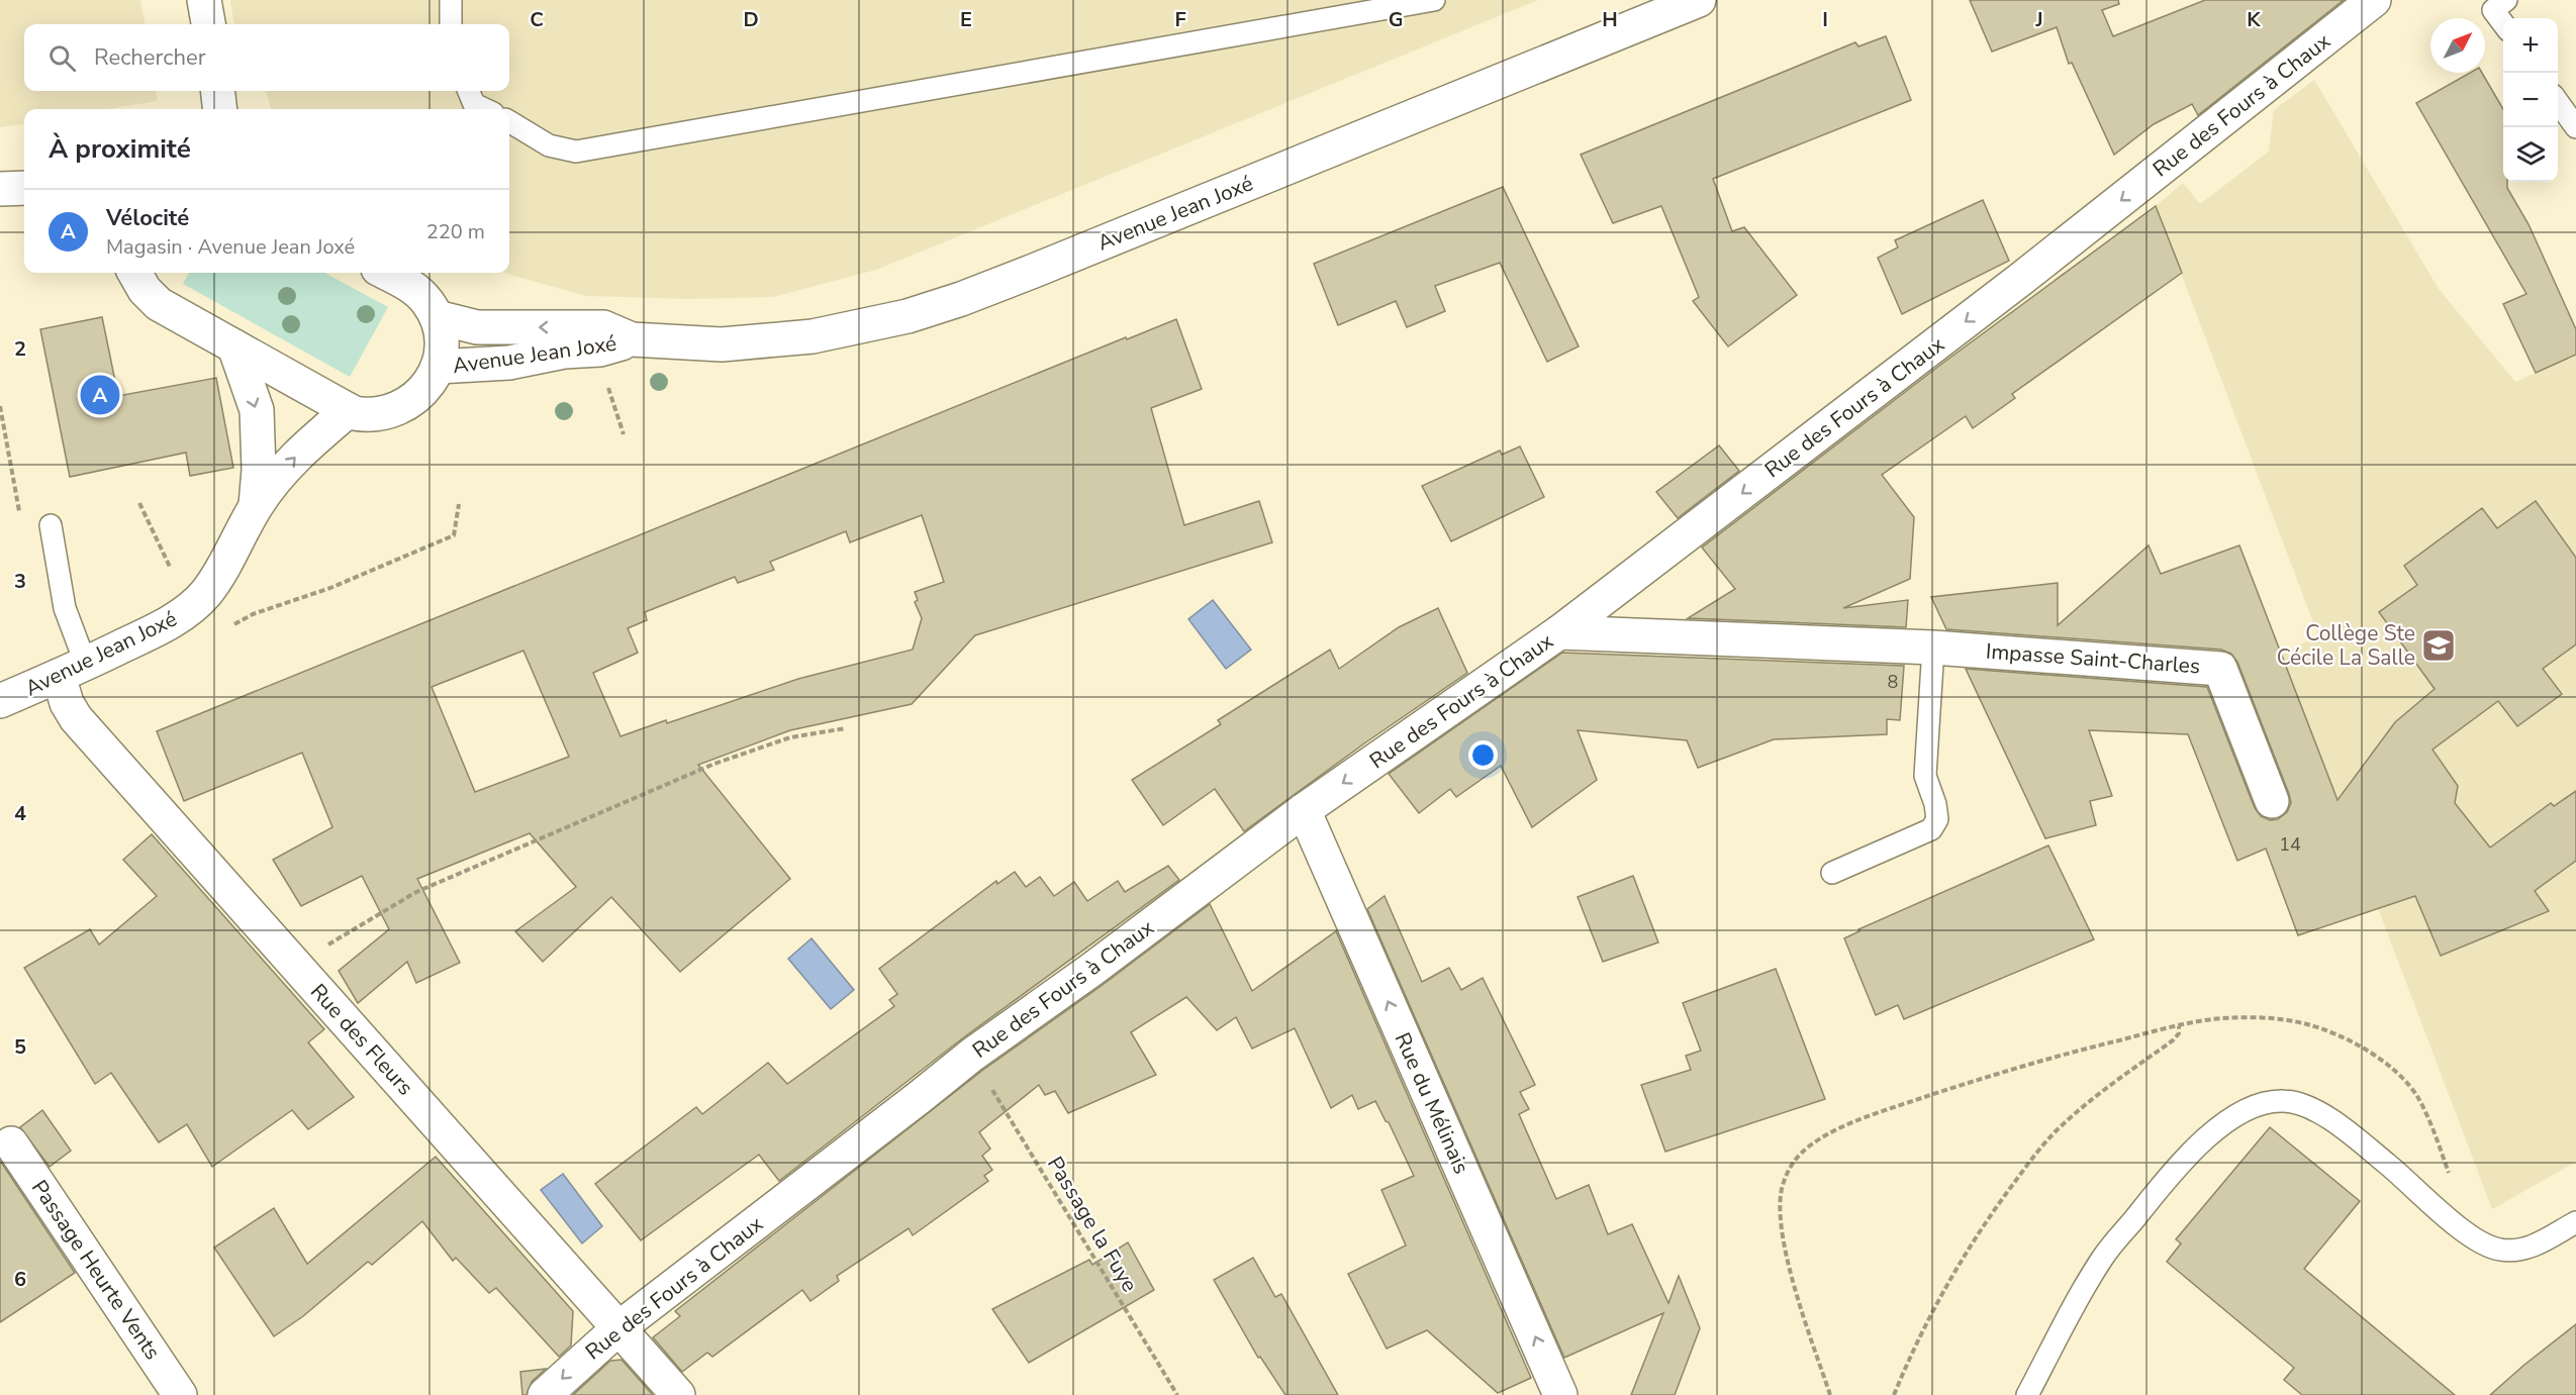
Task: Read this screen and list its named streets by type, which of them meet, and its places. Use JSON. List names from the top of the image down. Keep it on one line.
{"streets":{"street":["Rue des Fours à Chaux","Avenue Jean Joxé","Impasse Saint-Charles","Rue des Fleurs","Rue du Mélinais","Passage Heurte Vents"],"path":["Passage la Fuye"]},"crossings":[["Rue des Fours à Chaux","Impasse Saint-Charles"],["Rue des Fours à Chaux","Rue des Fleurs"],["Rue des Fours à Chaux","Rue du Mélinais"],["Avenue Jean Joxé","Rue des Fleurs"]],"one_way":["Rue des Fours à Chaux","Rue du Mélinais"],"places":{"school or university":["Collège Ste Cécile La Salle"]},"house_numbers":["8","14"],"north":"top right","page":{"map_buttons":["+","−"],"search":"Rechercher","heading":"À proximité","list":[{"mark":"A","name":"Vélocité","note":"Magasin · Avenue Jean Joxé","value":"220 m"}],"pins":"A"},"grid":{"columns":["C","D","E","F","G","H","I","J","K"],"rows":["2","3","4","5","6"]}}
